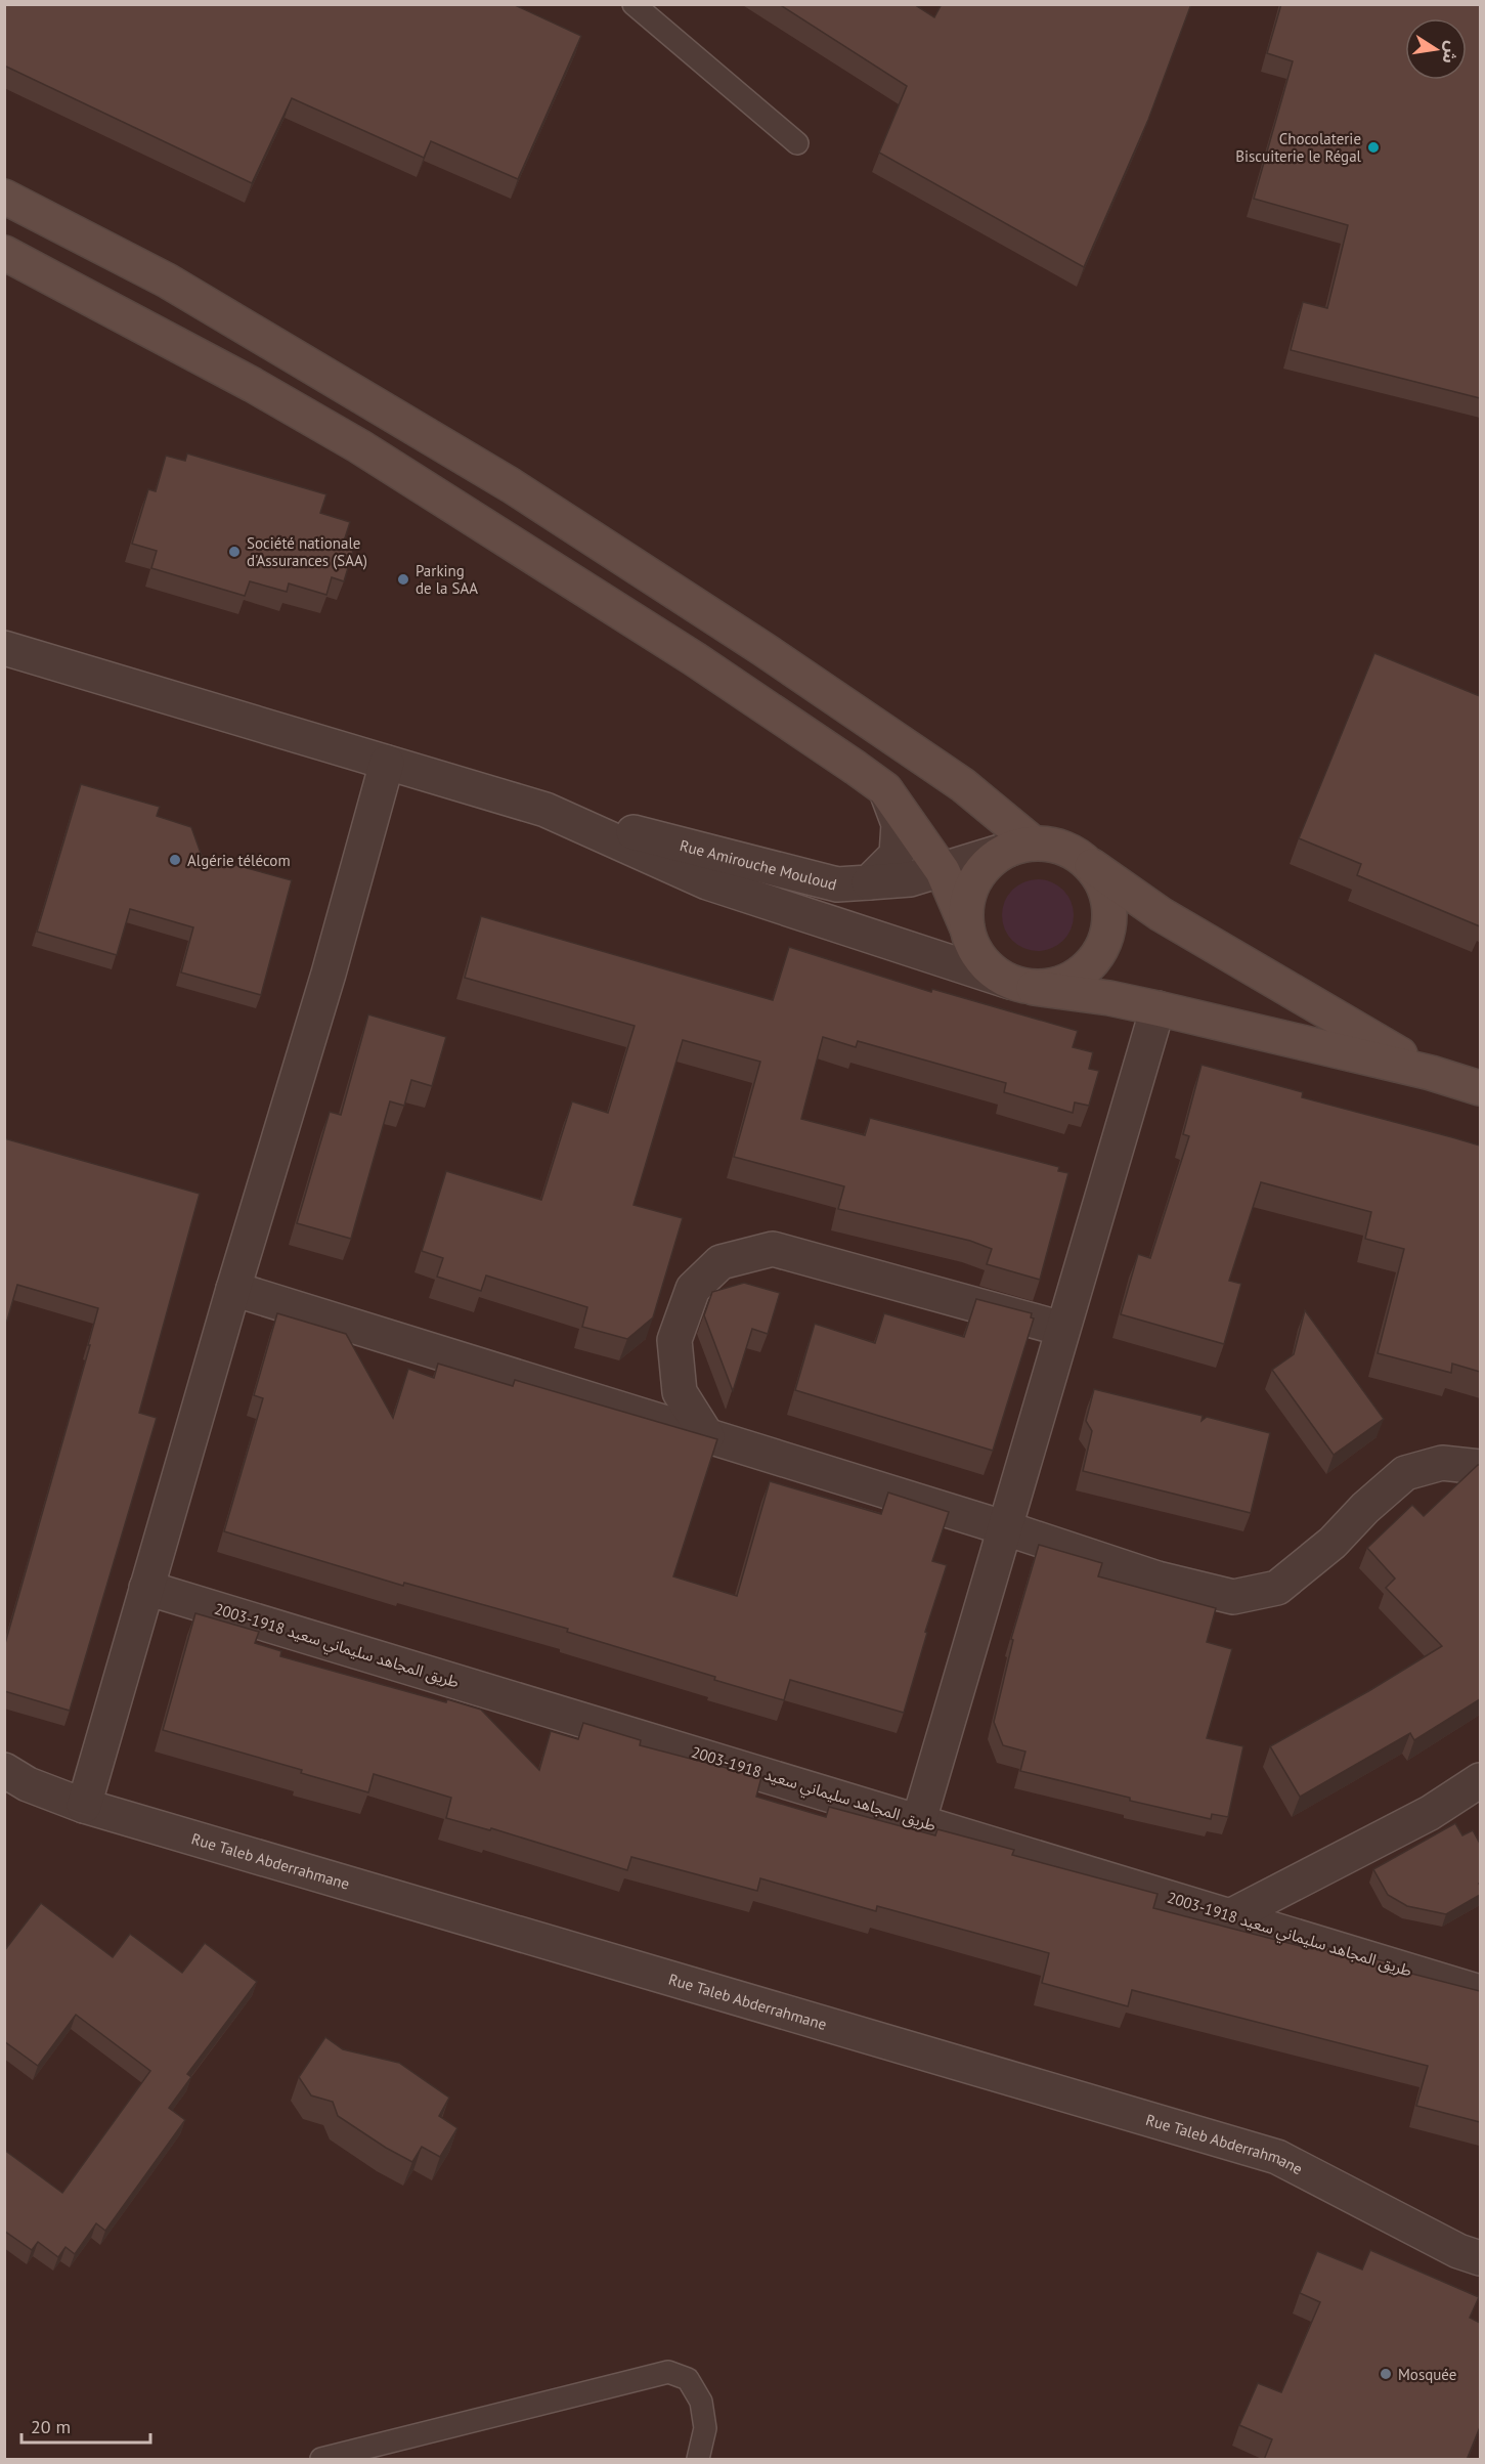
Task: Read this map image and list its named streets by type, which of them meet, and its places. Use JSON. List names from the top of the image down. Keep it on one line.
{"streets":{"street":["Rue Amirouche Mouloud","طريق المجاهد سليماني سعيد 1918-2003","Rue Taleb Abderrahmane"]},"places":["Chocolaterie Biscuiterie le Régal","Société nationale d'Assurances (SAA)","Parking de la SAA","Algérie télécom","Mosquée"],"scale_bar":"20 m","north":"right"}
